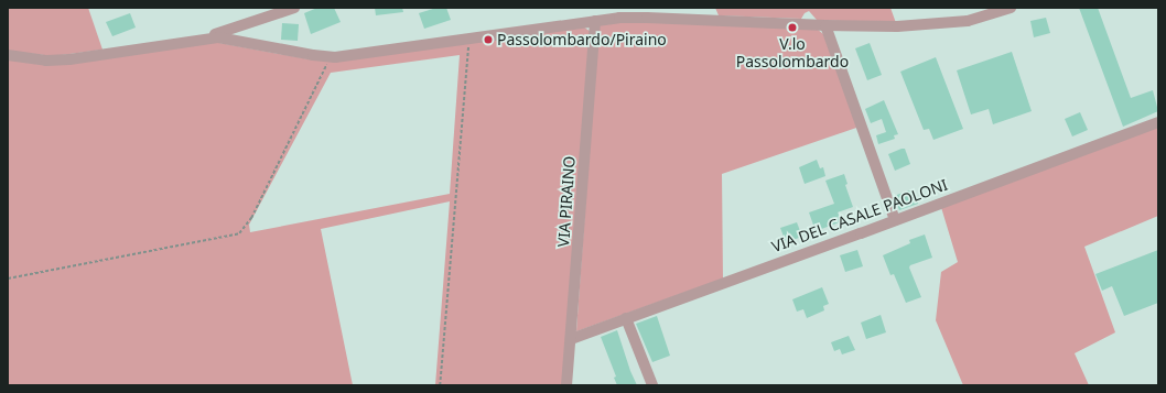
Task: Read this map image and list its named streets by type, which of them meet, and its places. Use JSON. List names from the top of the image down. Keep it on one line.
{"streets":{"street":["VIA PIRAINO","VIA DEL CASALE PAOLONI"]},"crossings":[["VIA PIRAINO","VIA DEL CASALE PAOLONI"]],"places":["V.lo Passolombardo","Passolombardo/Piraino"]}
